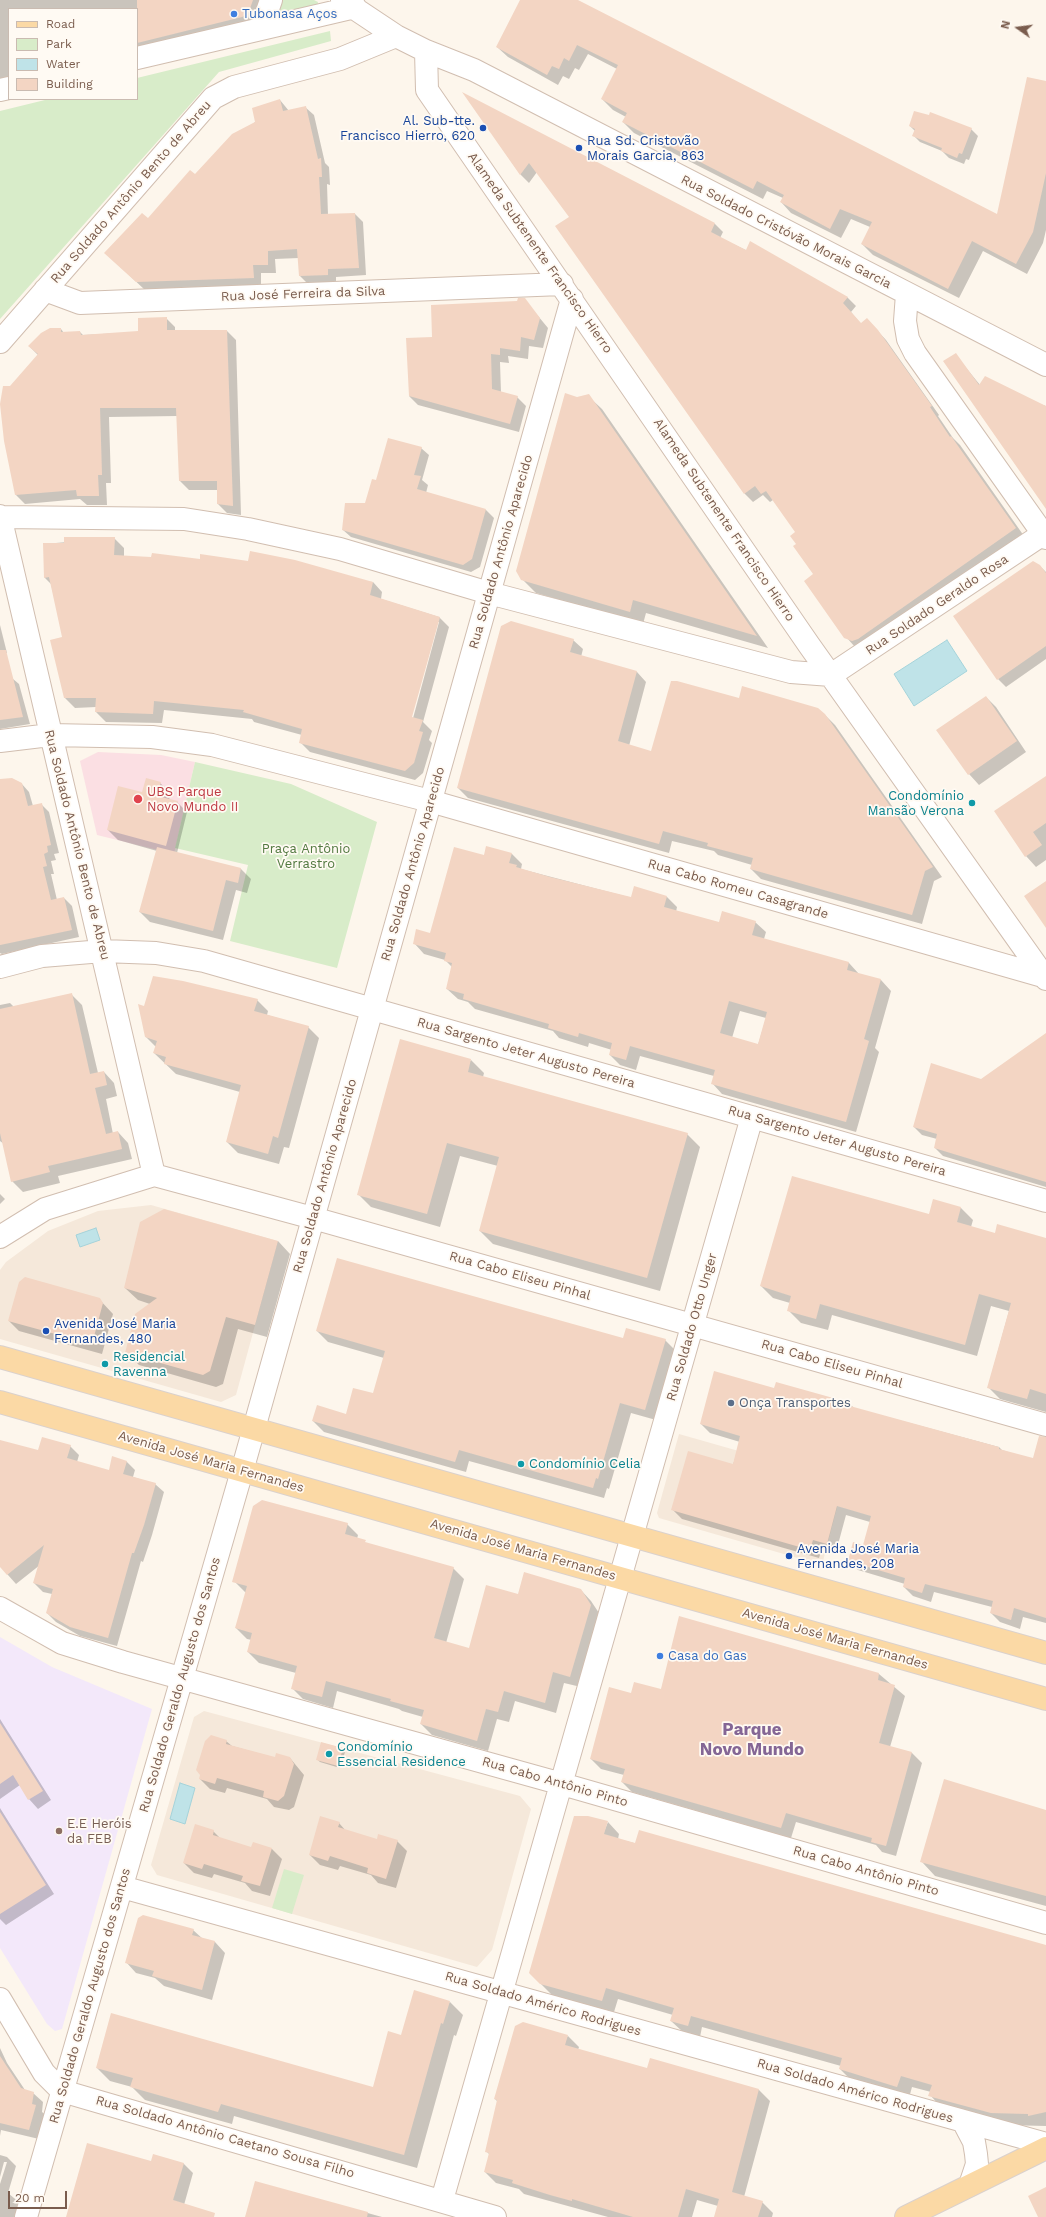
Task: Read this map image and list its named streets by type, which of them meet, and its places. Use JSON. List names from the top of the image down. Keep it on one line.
{"streets":{"main road":["Avenida José Maria Fernandes"],"street":["Rua Soldado Antônio Bento de Abreu","Rua Soldado Cristóvão Morais Garcia","Alameda Subtenente Francisco Hierro","Rua José Ferreira da Silva","Rua Soldado Antônio Aparecido","Rua Soldado Geraldo Rosa","Rua Cabo Romeu Casagrande","Rua Sargento Jeter Augusto Pereira","Rua Cabo Eliseu Pinhal","Rua Soldado Otto Unger","Rua Soldado Geraldo Augusto dos Santos","Rua Cabo Antônio Pinto","Rua Soldado Américo Rodrigues","Rua Soldado Antônio Caetano Sousa Filho"]},"crossings":[["Rua Soldado Antônio Bento de Abreu","Rua Soldado Cristóvão Morais Garcia"],["Rua Soldado Antônio Bento de Abreu","Rua José Ferreira da Silva"],["Rua Soldado Antônio Bento de Abreu","Rua Cabo Romeu Casagrande"],["Rua Soldado Antônio Bento de Abreu","Rua Sargento Jeter Augusto Pereira"],["Rua Soldado Antônio Bento de Abreu","Rua Cabo Eliseu Pinhal"],["Rua Soldado Cristóvão Morais Garcia","Alameda Subtenente Francisco Hierro"],["Alameda Subtenente Francisco Hierro","Rua José Ferreira da Silva"],["Alameda Subtenente Francisco Hierro","Rua Soldado Antônio Aparecido"],["Alameda Subtenente Francisco Hierro","Rua Soldado Geraldo Rosa"],["Alameda Subtenente Francisco Hierro","Rua Cabo Romeu Casagrande"],["Rua José Ferreira da Silva","Rua Soldado Antônio Aparecido"],["Rua Soldado Antônio Aparecido","Rua Cabo Romeu Casagrande"],["Rua Soldado Antônio Aparecido","Rua Sargento Jeter Augusto Pereira"],["Rua Soldado Antônio Aparecido","Rua Cabo Eliseu Pinhal"],["Rua Soldado Antônio Aparecido","Rua Soldado Geraldo Augusto dos Santos"],["Rua Sargento Jeter Augusto Pereira","Rua Soldado Otto Unger"],["Rua Cabo Eliseu Pinhal","Rua Soldado Otto Unger"],["Rua Soldado Otto Unger","Avenida José Maria Fernandes"],["Rua Soldado Otto Unger","Rua Cabo Antônio Pinto"],["Rua Soldado Otto Unger","Rua Soldado Américo Rodrigues"],["Rua Soldado Otto Unger","Rua Soldado Antônio Caetano Sousa Filho"],["Avenida José Maria Fernandes","Rua Soldado Geraldo Augusto dos Santos"],["Rua Soldado Geraldo Augusto dos Santos","Rua Cabo Antônio Pinto"],["Rua Soldado Geraldo Augusto dos Santos","Rua Soldado Américo Rodrigues"],["Rua Soldado Geraldo Augusto dos Santos","Rua Soldado Antônio Caetano Sousa Filho"]],"districts":["Parque Novo Mundo"],"parks":["Praça Antônio Verrastro"],"places":["Tubonasa Aços","Al. Sub-tte. Francisco Hierro, 620","Rua Sd. Cristovão Morais Garcia, 863","UBS Parque Novo Mundo II","Condomínio Mansão Verona","Avenida José Maria Fernandes, 480","Residencial Ravenna","Onça Transportes","Condomínio Celia","Avenida José Maria Fernandes, 208","Casa do Gas","Condomínio Essencial Residence","E.E Heróis da FEB"],"legend":["Road","Park","Water","Building"],"scale_bar":"20 m","north":"left"}
